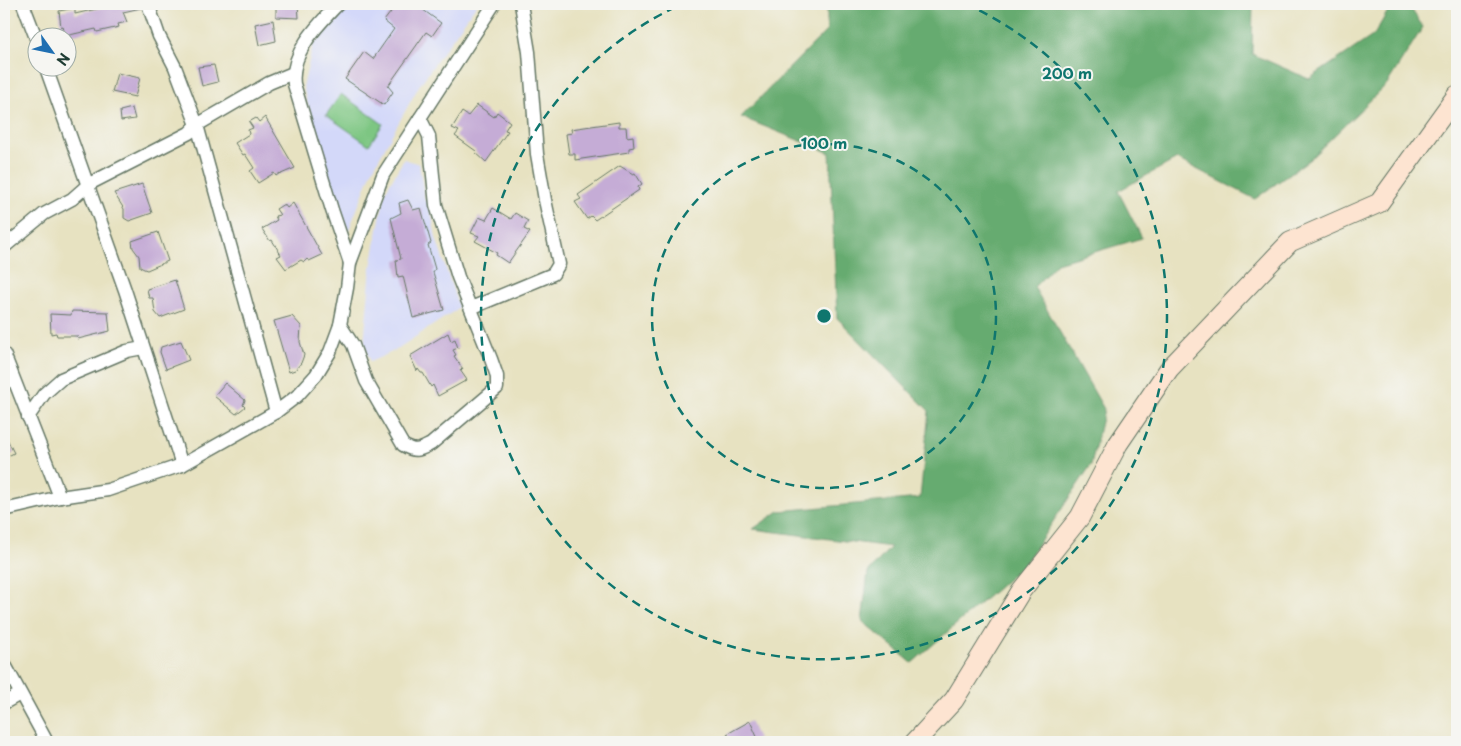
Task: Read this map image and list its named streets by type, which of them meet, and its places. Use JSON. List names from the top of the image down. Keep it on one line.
{"north":"bottom right","rings":["200 m","100 m"]}
